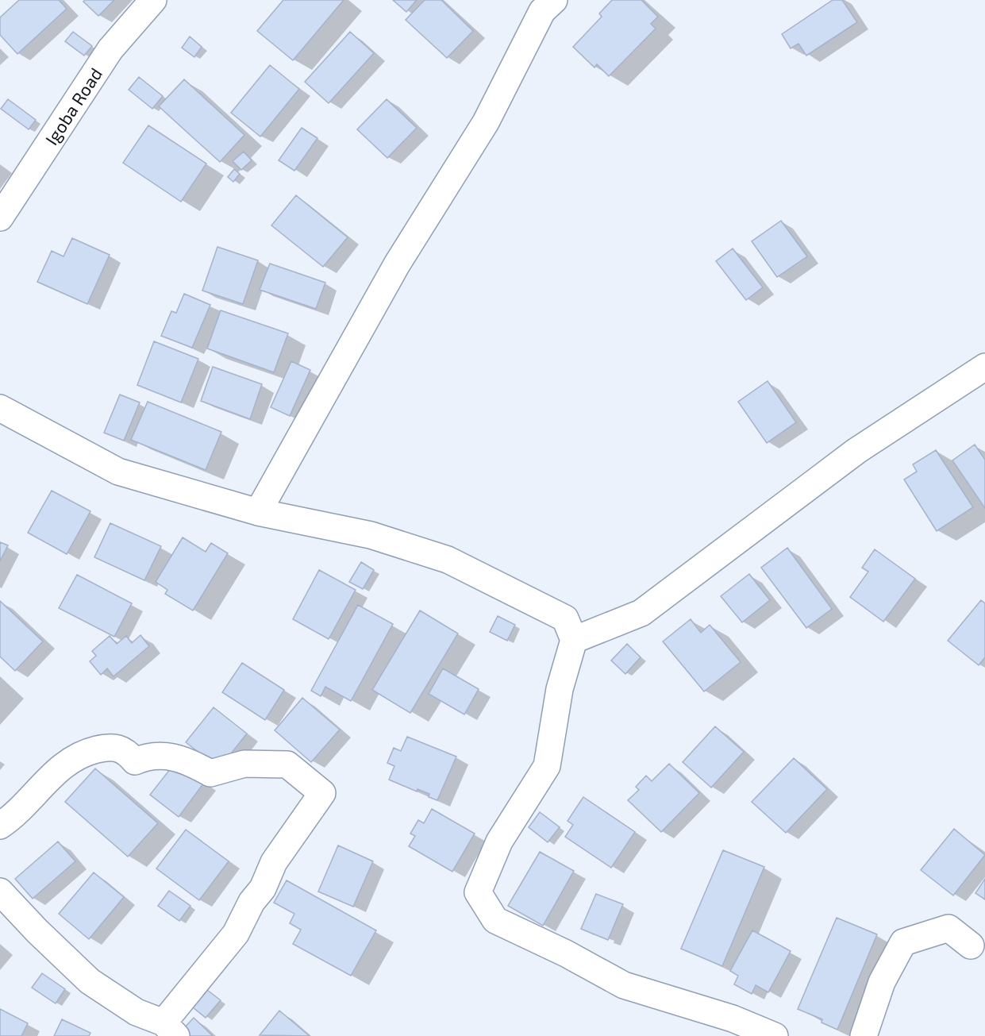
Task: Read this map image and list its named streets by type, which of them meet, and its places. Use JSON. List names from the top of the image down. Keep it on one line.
{"streets":{"street":["Igoba Road"]}}
